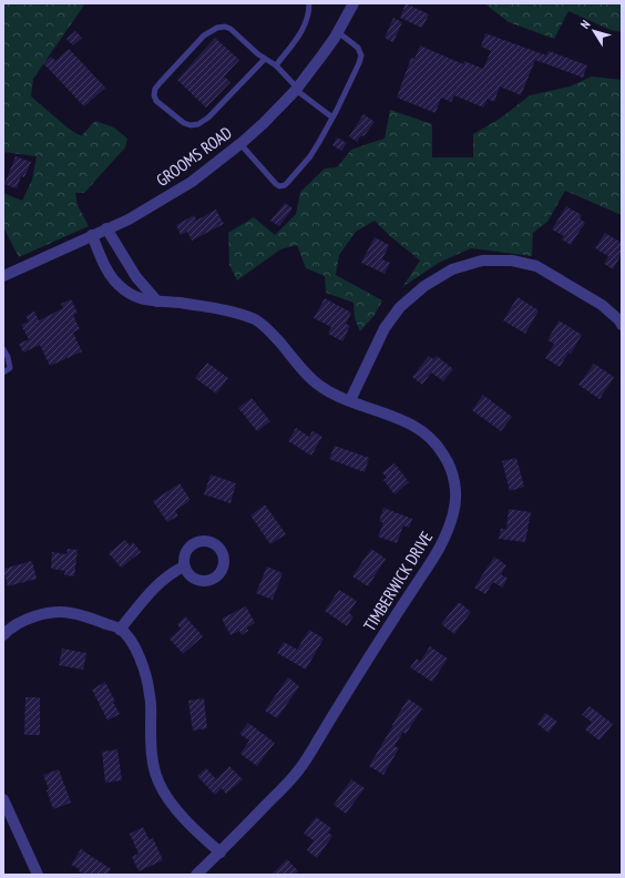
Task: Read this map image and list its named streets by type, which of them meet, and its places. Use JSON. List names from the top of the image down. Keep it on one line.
{"streets":{"street":["GROOMS ROAD","TIMBERWICK DRIVE"]},"crossings":[["GROOMS ROAD","TIMBERWICK DRIVE"]],"north":"top left"}
